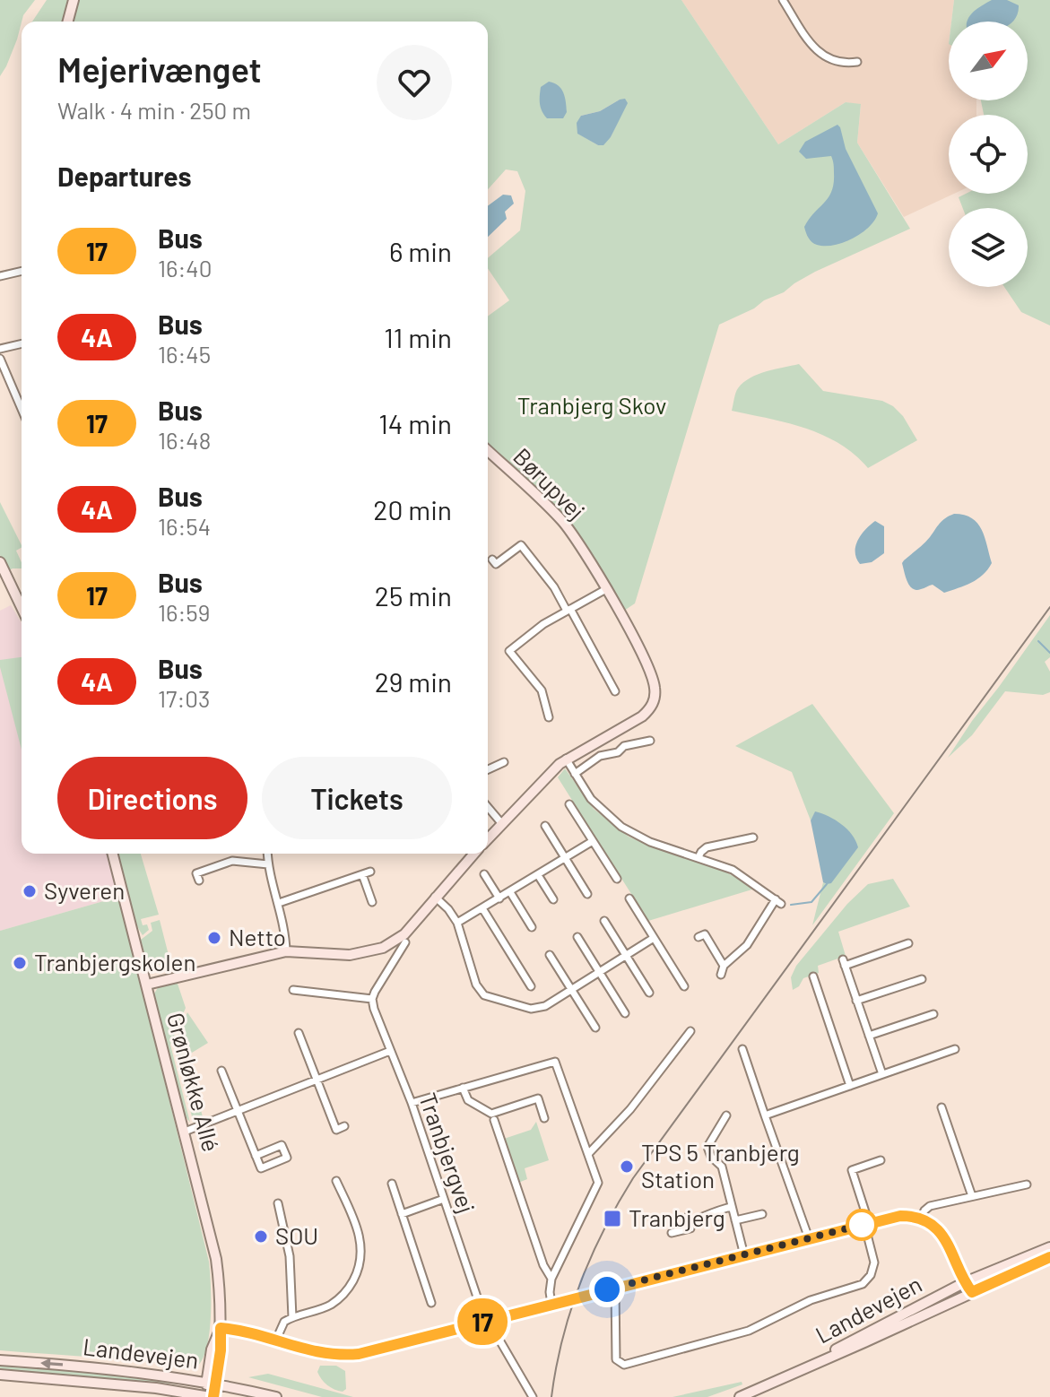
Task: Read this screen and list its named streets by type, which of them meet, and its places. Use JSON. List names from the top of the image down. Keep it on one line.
{"streets":{"street":["Børupvej","Grønløkke Allé","Tranbjergvej","Landevejen"]},"crossings":[["Børupvej","Grønløkke Allé"],["Grønløkke Allé","Landevejen"]],"parks":["Tranbjerg Skov"],"places":{"other":["Syveren","Netto","Tranbjergskolen","TPS 5 Tranbjerg Station","SOU"],"transit":["Tranbjerg"]},"lines":["bus line 17"],"north":"top right","page":{"on_map":"17","heading":[["Mejerivænget","Walk · 4 min · 250 m"],"Departures"],"list":[{"mark":"17","name":"Bus","note":"16:40","value":"6 min"},{"mark":"4A","name":"Bus","note":"16:45","value":"11 min"},{"mark":"17","name":"Bus","note":"16:48","value":"14 min"},{"mark":"4A","name":"Bus","note":"16:54","value":"20 min"},{"mark":"17","name":"Bus","note":"16:59","value":"25 min"},{"mark":"4A","name":"Bus","note":"17:03","value":"29 min"}],"buttons":["Directions","Tickets"]}}
